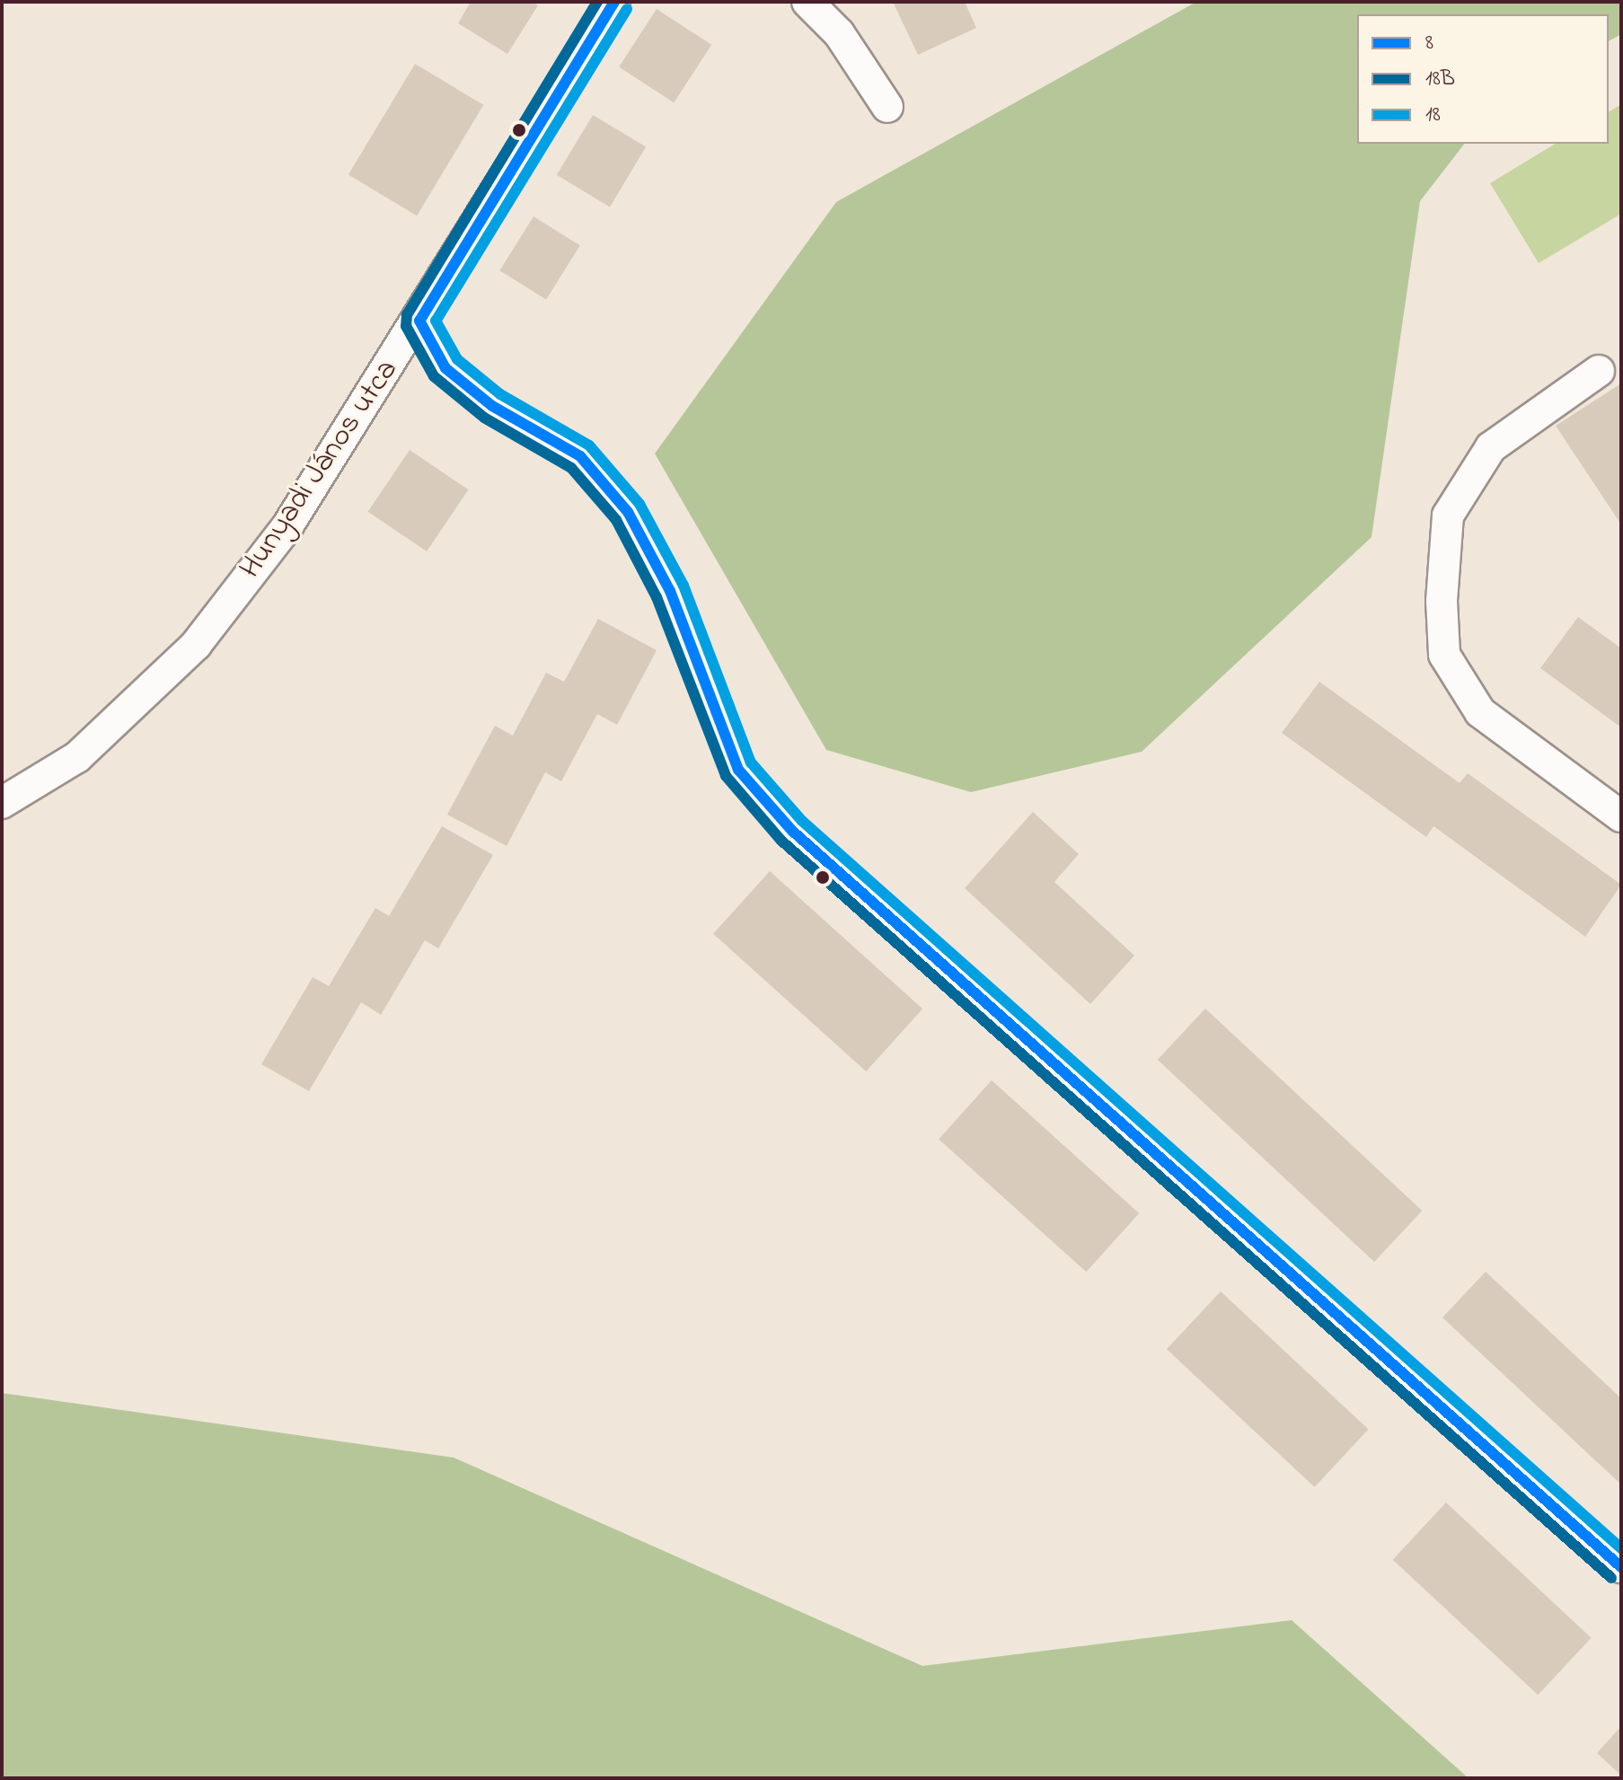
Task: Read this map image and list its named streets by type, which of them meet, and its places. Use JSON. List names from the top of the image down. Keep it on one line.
{"streets":{"street":["Hunyadi János utca"]},"lines":["transit line 8","transit line 18B","transit line 18"],"legend":["8","18B","18"]}
